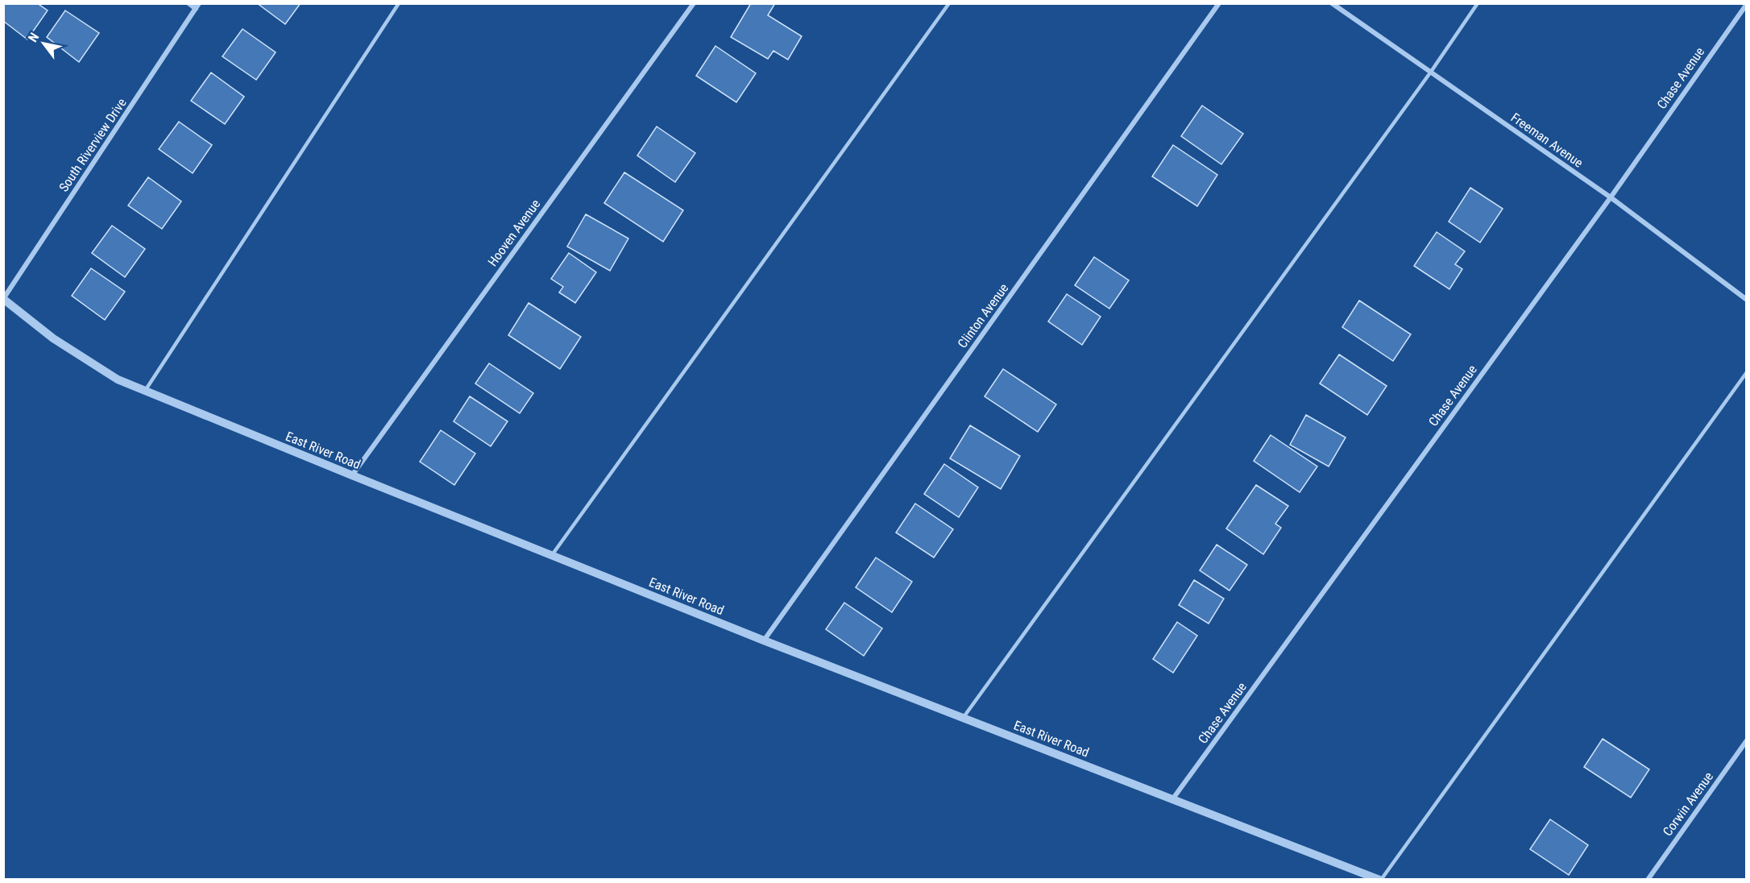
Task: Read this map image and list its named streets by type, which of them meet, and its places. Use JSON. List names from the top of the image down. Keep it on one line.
{"streets":{"street":["Chase Avenue","Freeman Avenue","South Riverview Drive","Hooven Avenue","Clinton Avenue","East River Road","Corwin Avenue"]},"crossings":[["Chase Avenue","Freeman Avenue"],["Chase Avenue","East River Road"],["South Riverview Drive","East River Road"],["Hooven Avenue","East River Road"],["Clinton Avenue","East River Road"]],"north":"top left"}
